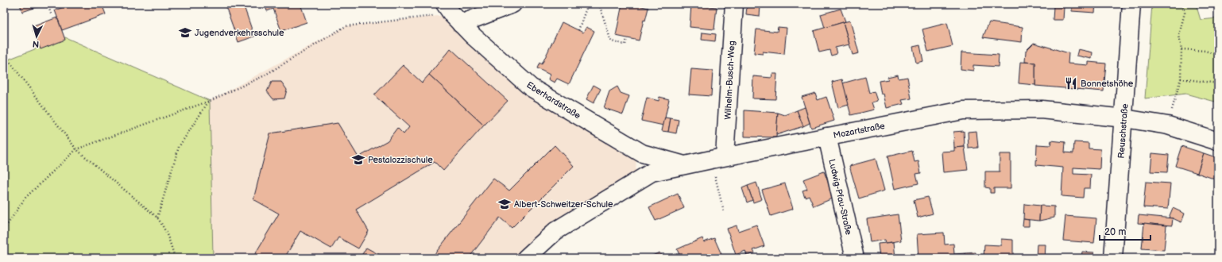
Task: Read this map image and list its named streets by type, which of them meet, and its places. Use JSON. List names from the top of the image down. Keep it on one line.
{"streets":{"street":["Wilhelm-Busch-Weg","Eberhardstraße","Mozartstraße","Reuschstraße","Ludwig-Pfau-Straße"]},"crossings":[["Wilhelm-Busch-Weg","Mozartstraße"],["Eberhardstraße","Mozartstraße"],["Mozartstraße","Reuschstraße"],["Mozartstraße","Ludwig-Pfau-Straße"]],"places":{"school or university":["Jugendverkehrsschule","Pestalozzischule","Albert-Schweitzer-Schule"],"restaurant":["Bonnetshöhe"]},"scale_bar":"20 m","north":"bottom"}
